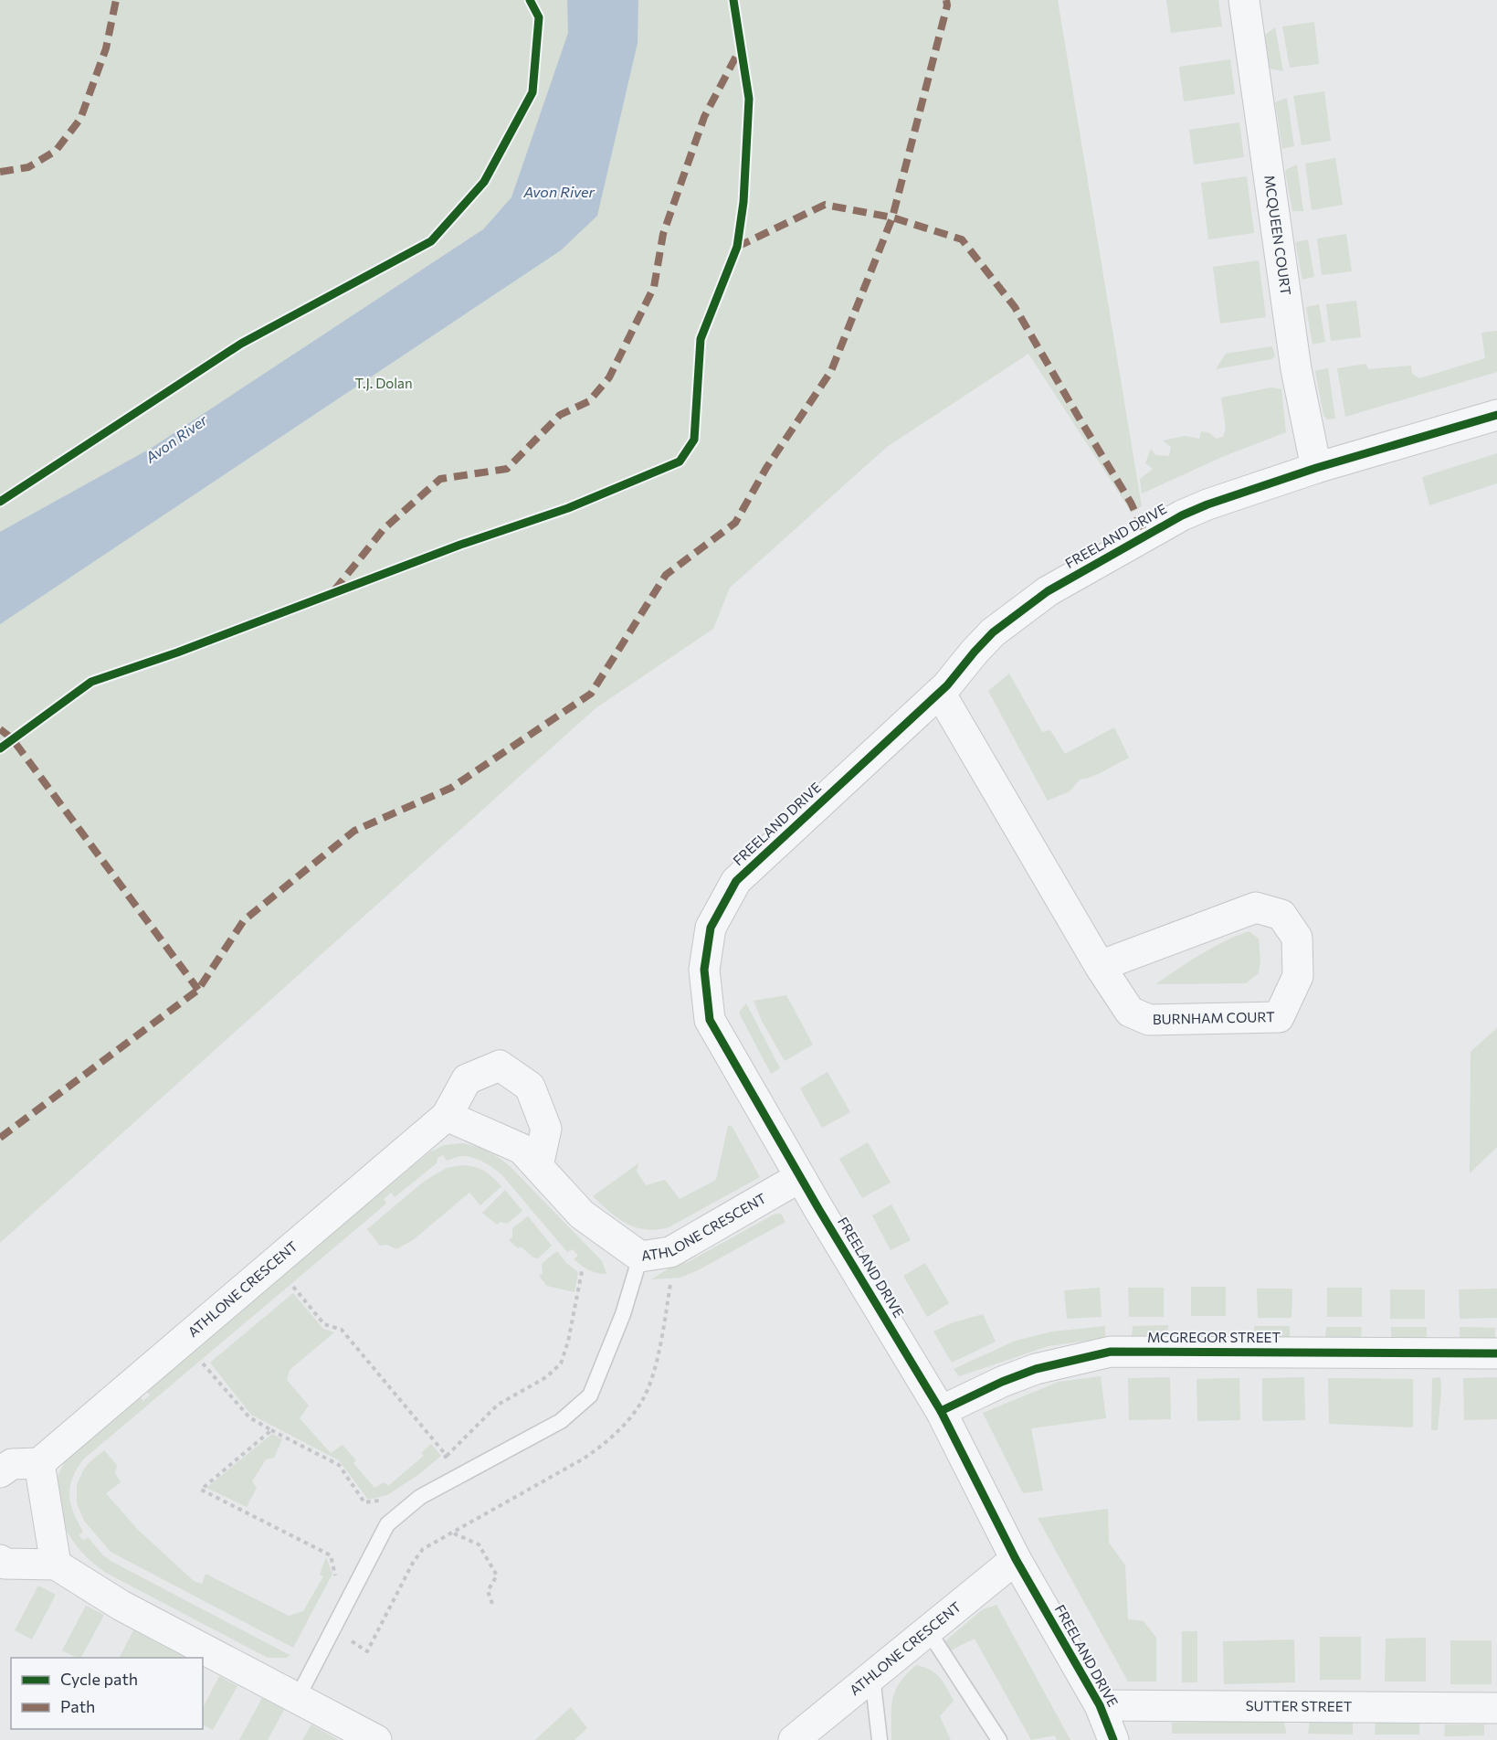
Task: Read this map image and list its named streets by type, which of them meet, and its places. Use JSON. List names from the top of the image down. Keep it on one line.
{"streets":{"street":["MCQUEEN COURT","FREELAND DRIVE","BURNHAM COURT","ATHLONE CRESCENT","MCGREGOR STREET","SUTTER STREET"]},"crossings":[["MCQUEEN COURT","FREELAND DRIVE"],["FREELAND DRIVE","BURNHAM COURT"],["FREELAND DRIVE","ATHLONE CRESCENT"],["FREELAND DRIVE","MCGREGOR STREET"],["FREELAND DRIVE","SUTTER STREET"]],"water":["Avon River"],"parks":["T.J. Dolan"],"legend":["Cycle path","Path"]}
